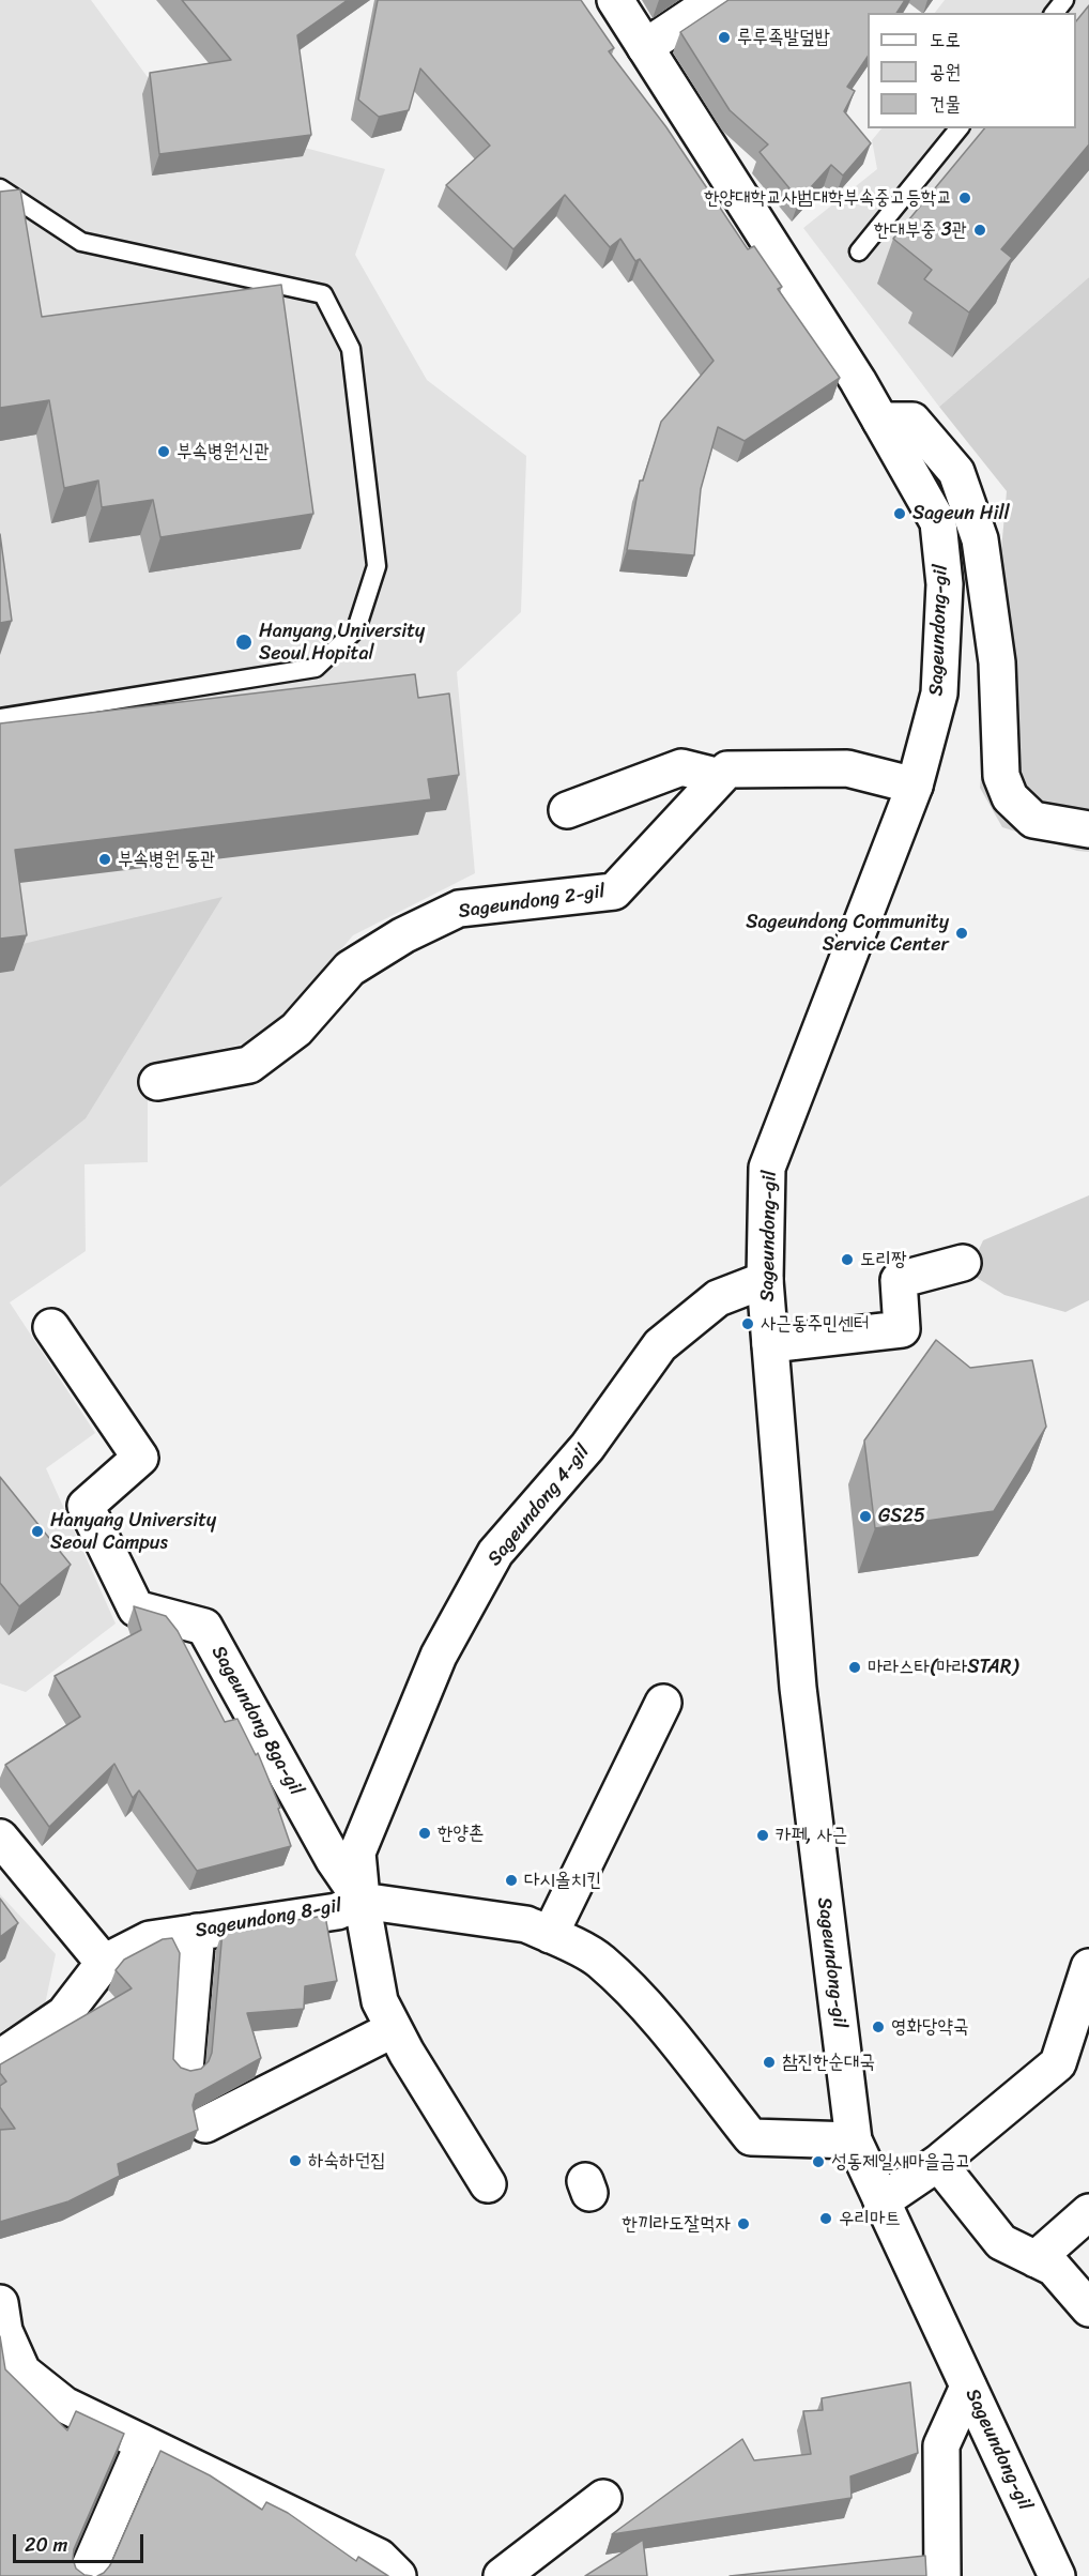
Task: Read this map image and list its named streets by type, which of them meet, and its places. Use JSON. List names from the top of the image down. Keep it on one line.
{"streets":{"street":["Sageundong-gil","Sageundong 2-gil","Sageundong 4-gil","Sageundong 8ga-gil","Sageundong 8-gil"]},"crossings":[["Sageundong-gil","Sageundong 4-gil"],["Sageundong-gil","Sageundong 8-gil"],["Sageundong 4-gil","Sageundong 8ga-gil"],["Sageundong 4-gil","Sageundong 8-gil"],["Sageundong 8ga-gil","Sageundong 8-gil"]],"places":["루루족발덮밥","한양대학교사범대학부속중고등학교","한대부중 3관","부속병원신관","Sageun Hill","Hanyang University Seoul Hopital","부속병원 동관","Sageundong Community Service Center","도리짱","사근동주민센터","GS25","Hanyang University Seoul Campus","마라스타(마라STAR)","한양촌","카페, 사근","다시올치킨","영화당약국","참진한순대국","하숙하던집","성동제일새마을금고","우리마트","한끼라도잘먹자"],"legend":["도로","공원","건물"],"scale_bar":"20 m"}
